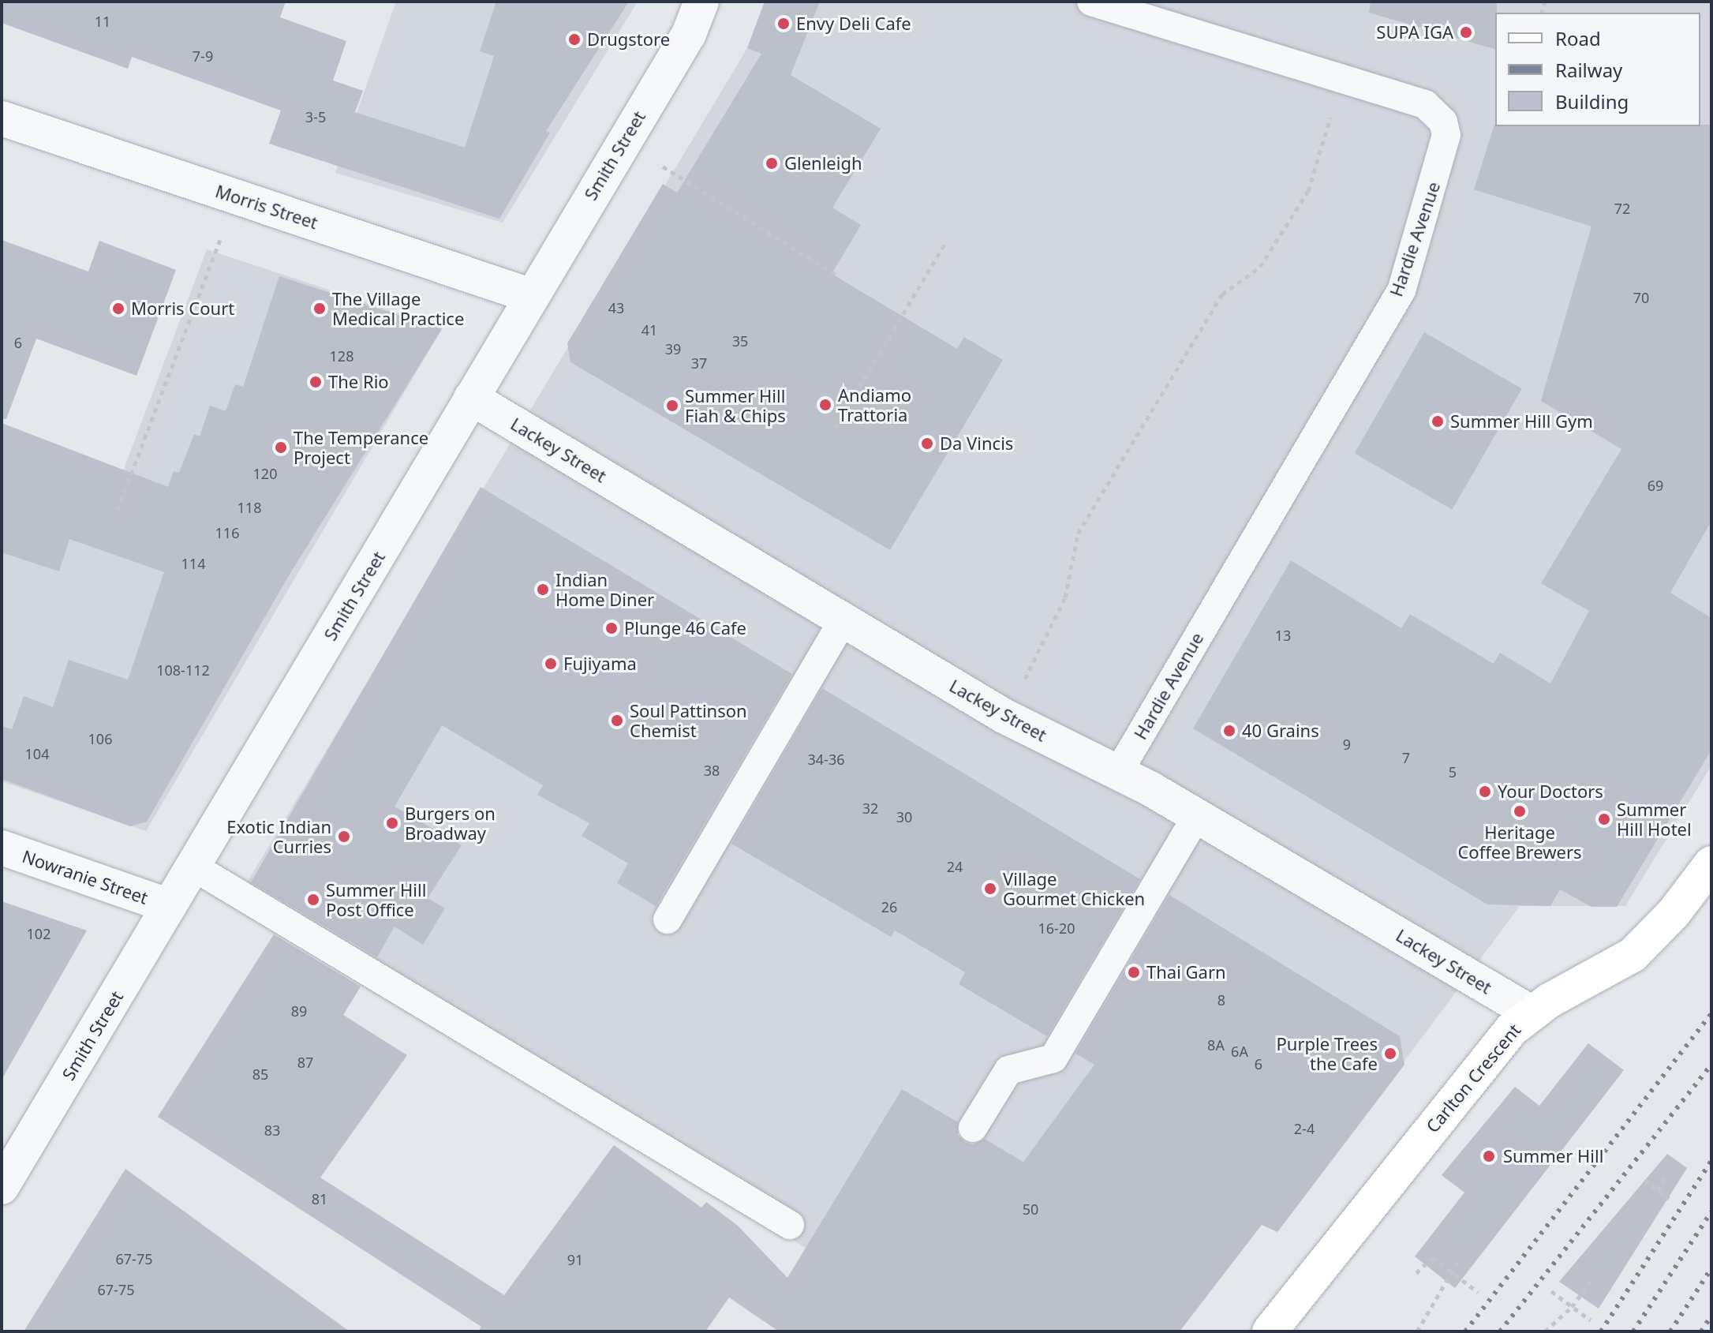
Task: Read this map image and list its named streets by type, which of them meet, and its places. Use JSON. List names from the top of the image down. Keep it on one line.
{"streets":{"main road":["Carlton Crescent"],"street":["Smith Street","Morris Street","Lackey Street","Nowranie Street"],"lane":["Hardie Avenue"]},"crossings":[["Smith Street","Morris Street"],["Smith Street","Lackey Street"],["Smith Street","Nowranie Street"],["Hardie Avenue","Lackey Street"],["Lackey Street","Carlton Crescent"]],"places":["Envy Deli Cafe","SUPA IGA","Drugstore","Glenleigh","Morris Court","The Village Medical Practice","The Rio","Andiamo Trattoria","Summer Hill Fiah & Chips","Summer Hill Gym","Da Vincis","The Temperance Project","Indian Home Diner","Plunge 46 Cafe","Fujiyama","Soul Pattinson Chemist","40 Grains","Your Doctors","Heritage Coffee Brewers","Summer Hill Hotel","Burgers on Broadway","Exotic Indian Curries","Village Gourmet Chicken","Summer Hill Post Office","Thai Garn","Purple Trees the Cafe","Summer Hill"],"house_numbers":["11","7-9","3-5","72","70","43","41","35","6","39","128","37","120","69","118","116","114","13","108-112","106","9","104","7","34-36","38","5","32","30","24","26","16-20","102","8","89","8A","6A","87","6","85","2-4","83","81","50","67-75","91","67-75"],"legend":["Road","Railway","Building"]}
